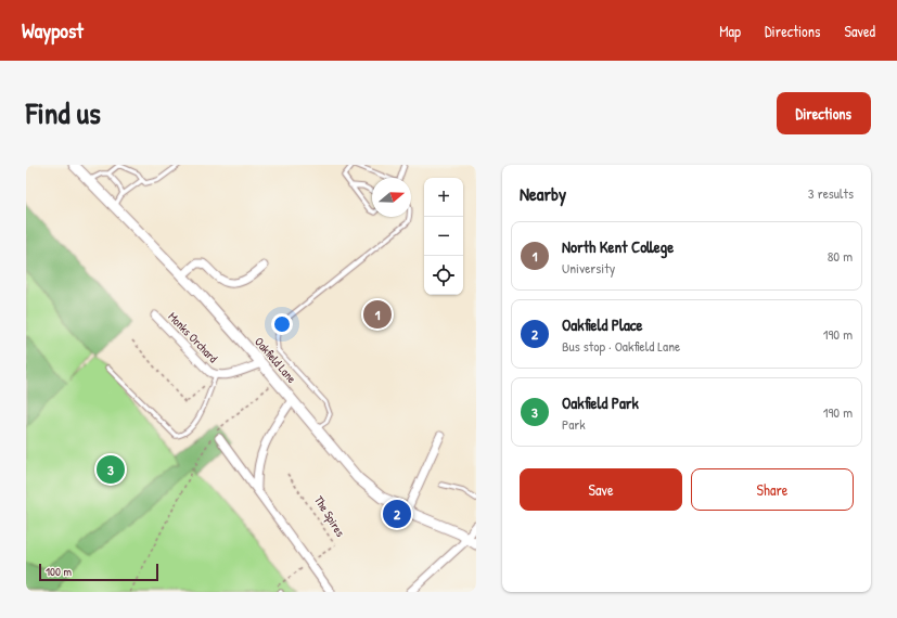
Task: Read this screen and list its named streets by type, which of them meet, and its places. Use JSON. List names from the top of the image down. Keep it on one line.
{"streets":{"street":["Monks Orchard","Oakfield Lane"],"path":["The Spires"]},"crossings":[["Monks Orchard","Oakfield Lane"]],"scale_bar":"100 m","north":"right","page":{"header":"Waypost","nav":["Map","Directions","Saved"],"title":"Find us","buttons":["Directions",["Save","Share"]],"heading":["Nearby","3 results"],"map_buttons":["+","−"],"list":[{"mark":"1","name":"North Kent College","note":"University","value":"80 m"},{"mark":"2","name":"Oakfield Place","note":"Bus stop · Oakfield Lane","value":"190 m"},{"mark":"3","name":"Oakfield Park","note":"Park","value":"190 m"}],"pins":["1","3","2"],"scale":"100 m"}}
